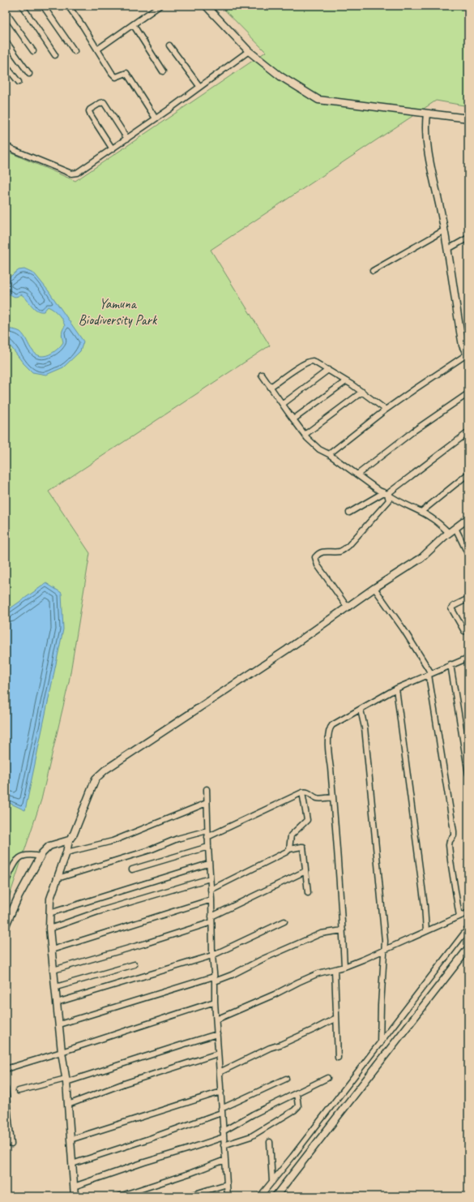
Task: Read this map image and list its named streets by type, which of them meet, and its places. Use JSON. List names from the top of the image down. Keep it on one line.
{"parks":["Yamuna Biodiversity Park"]}
